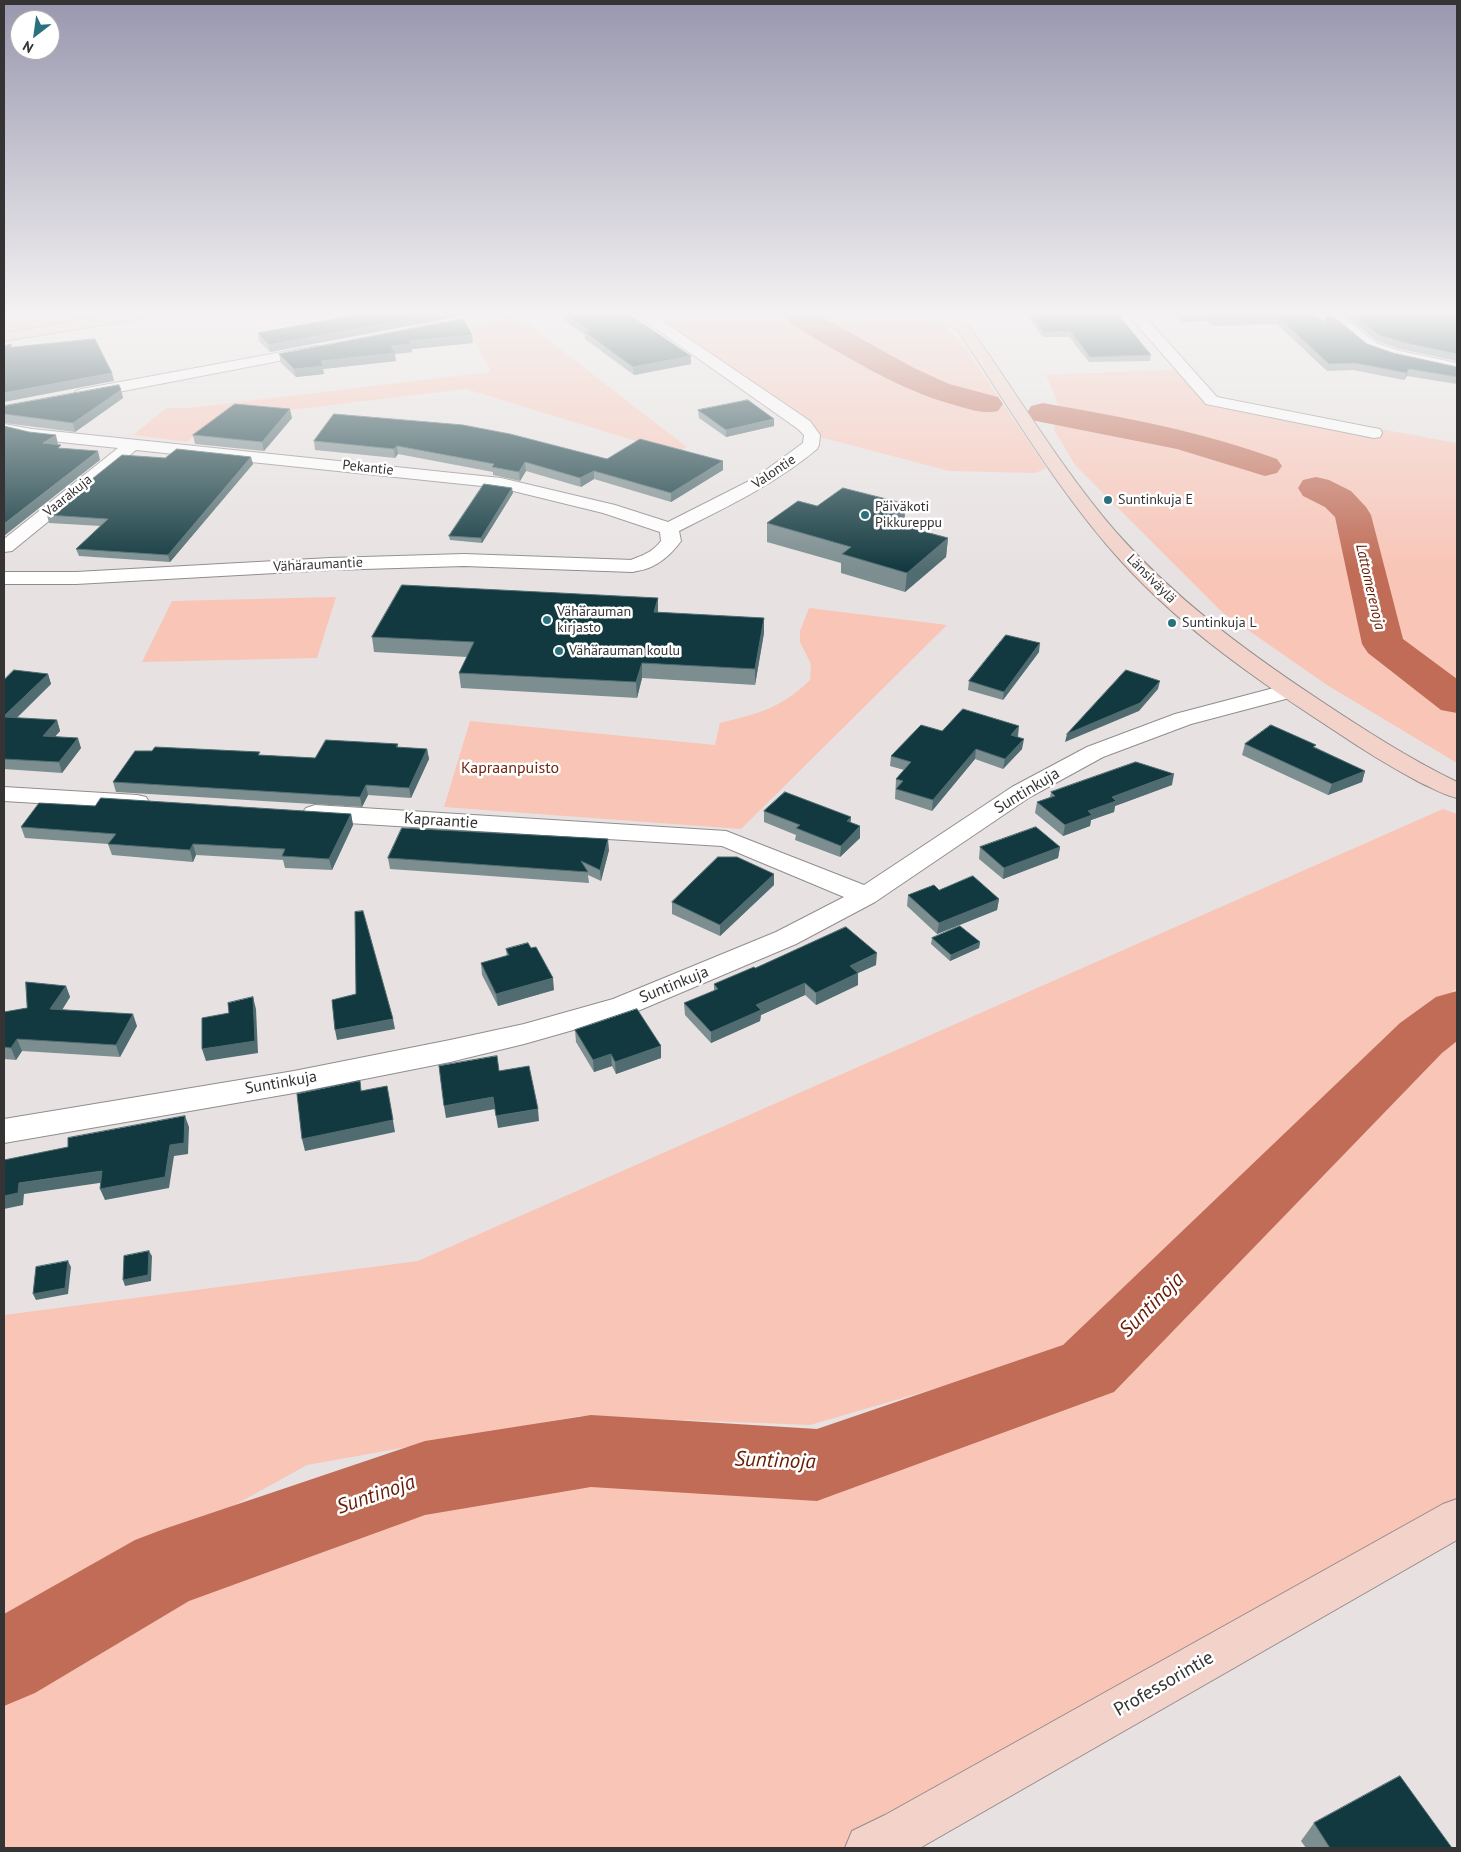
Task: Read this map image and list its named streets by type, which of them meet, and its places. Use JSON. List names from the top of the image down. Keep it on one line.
{"streets":{"main road":["Länsiväylä","Professorintie"],"street":["Pekantie","Valontie","Vaarakuja","Vähäraumantie","Suntinkuja","Kapraantie"]},"crossings":[["Pekantie","Valontie"],["Pekantie","Vaarakuja"],["Pekantie","Vähäraumantie"],["Valontie","Vähäraumantie"],["Länsiväylä","Suntinkuja"],["Suntinkuja","Kapraantie"]],"water":["Lattomerenoja","Suntinoja"],"parks":["Kapraanpuisto"],"places":["Suntinkuja E","Päiväkoti Pikkureppu","Vähärauman kirjasto","Suntinkuja L","Vähärauman koulu"],"north":"bottom left"}
